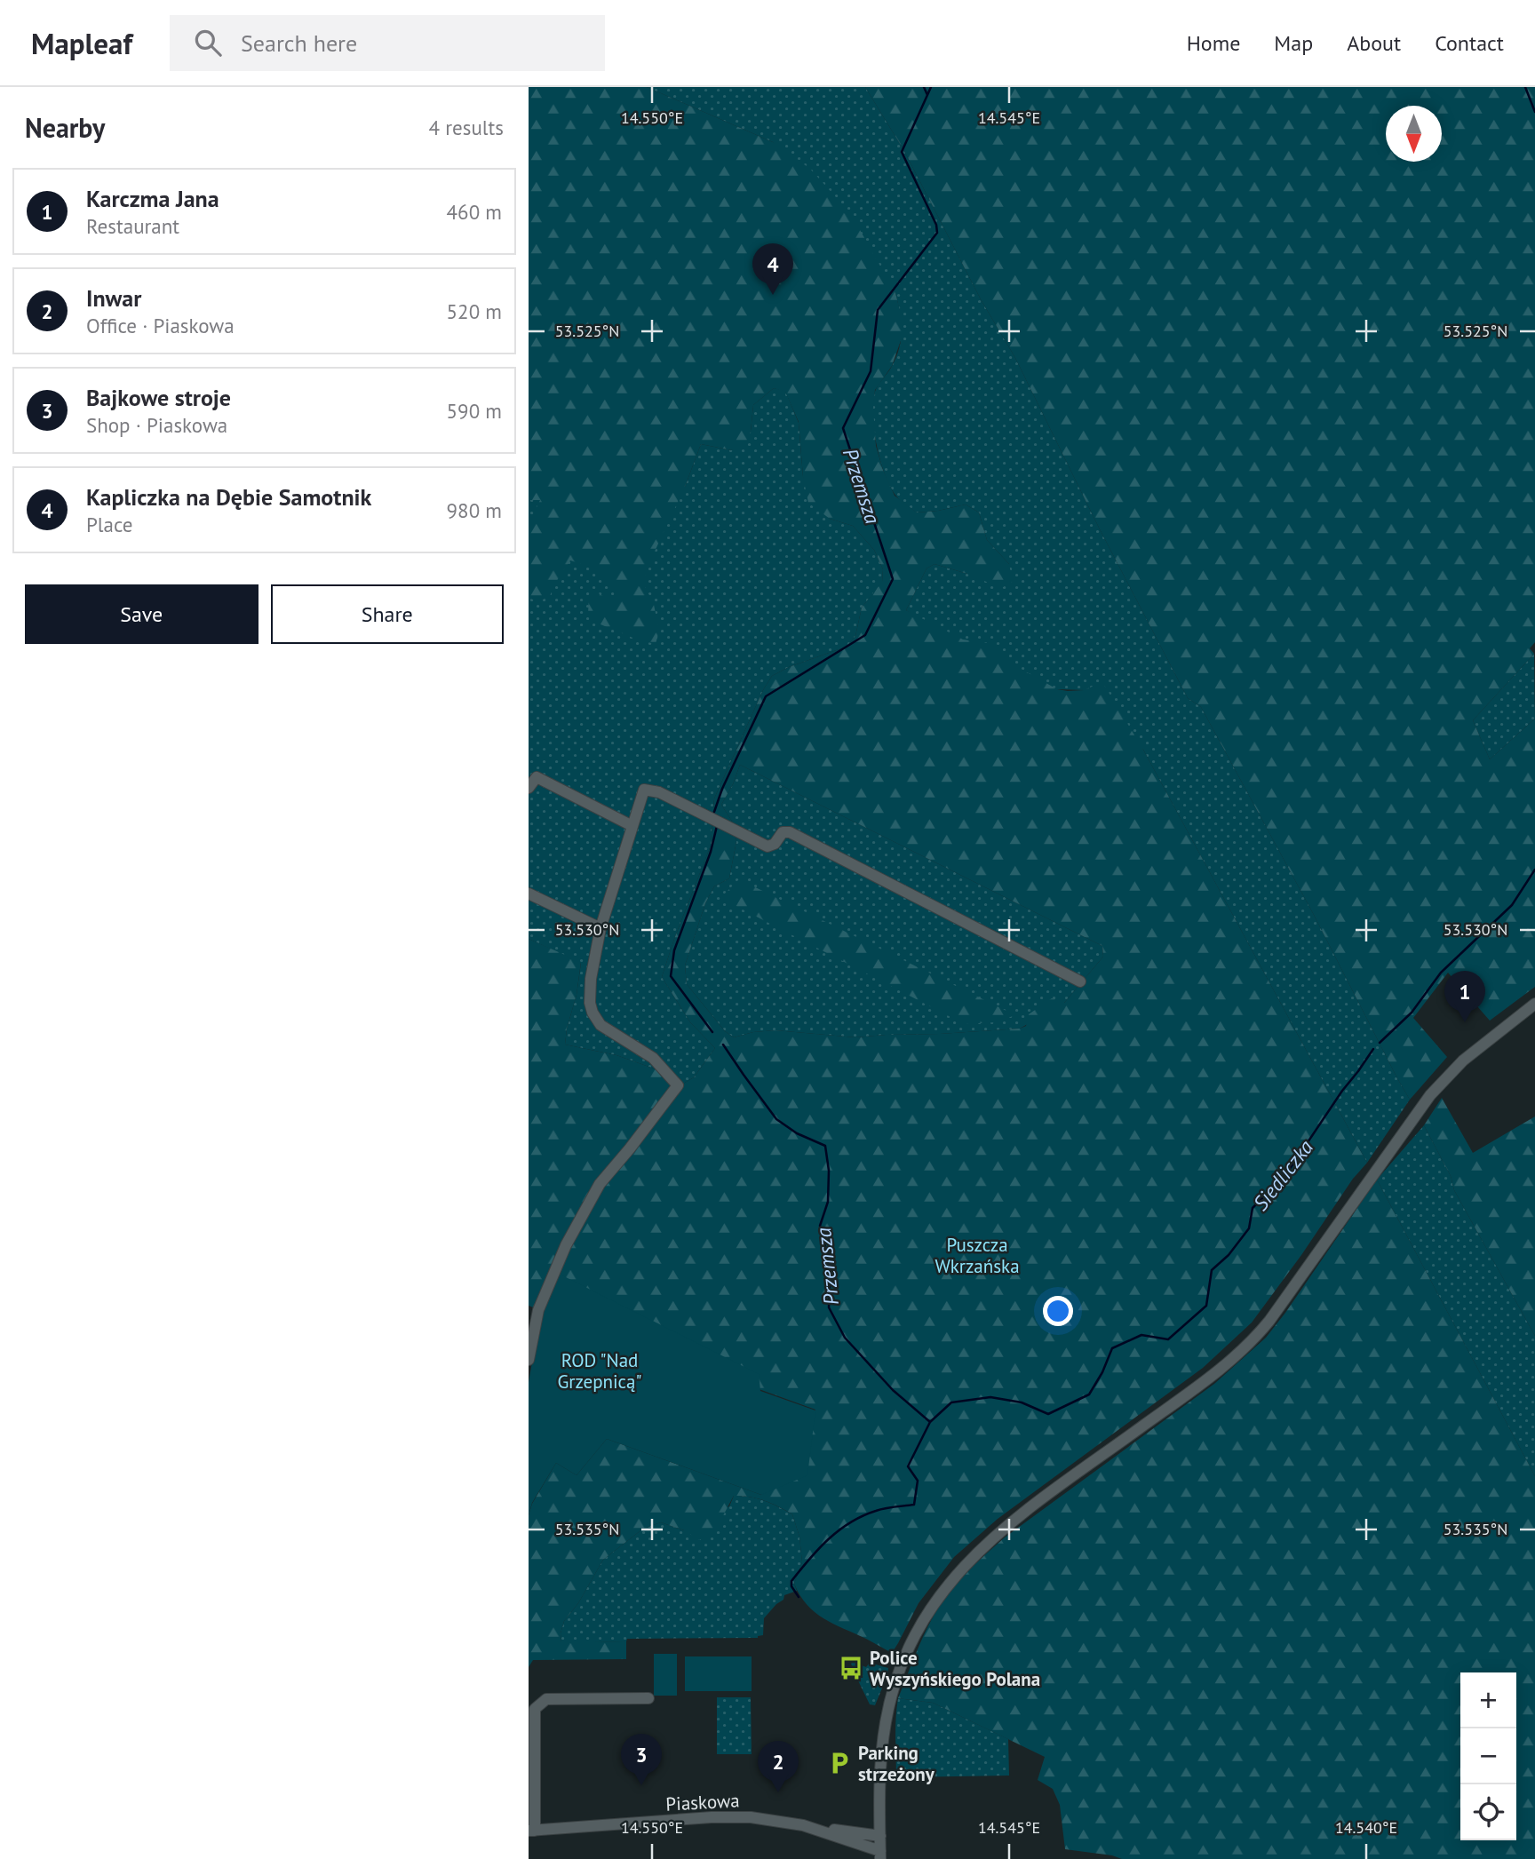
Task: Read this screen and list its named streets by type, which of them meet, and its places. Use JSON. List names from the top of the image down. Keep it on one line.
{"streets":{"street":["Piaskowa"]},"water":["Przemsza","Siedliczka"],"parks":["Puszcza Wkrzańska","ROD \"Nad Grzepnicą\""],"places":{"bus stop":["Police Wyszyńskiego Polana"],"parking":["Parking strzeżony"]},"north":"bottom","page":{"header":"Mapleaf","search":"Search here","nav":["Home","Map","About","Contact"],"heading":["Nearby","4 results"],"list":[{"mark":"1","name":"Karczma Jana","note":"Restaurant","value":"460 m"},{"mark":"2","name":"Inwar","note":"Office · Piaskowa","value":"520 m"},{"mark":"3","name":"Bajkowe stroje","note":"Shop · Piaskowa","value":"590 m"},{"mark":"4","name":"Kapliczka na Dębie Samotnik","note":"Place","value":"980 m"}],"pins":["4","1","3","2"],"buttons":["Save","Share"],"map_buttons":["+","−"]},"coordinates":["14.550°E","14.545°E","53.525°N","53.530°N","53.535°N","14.540°E"]}
